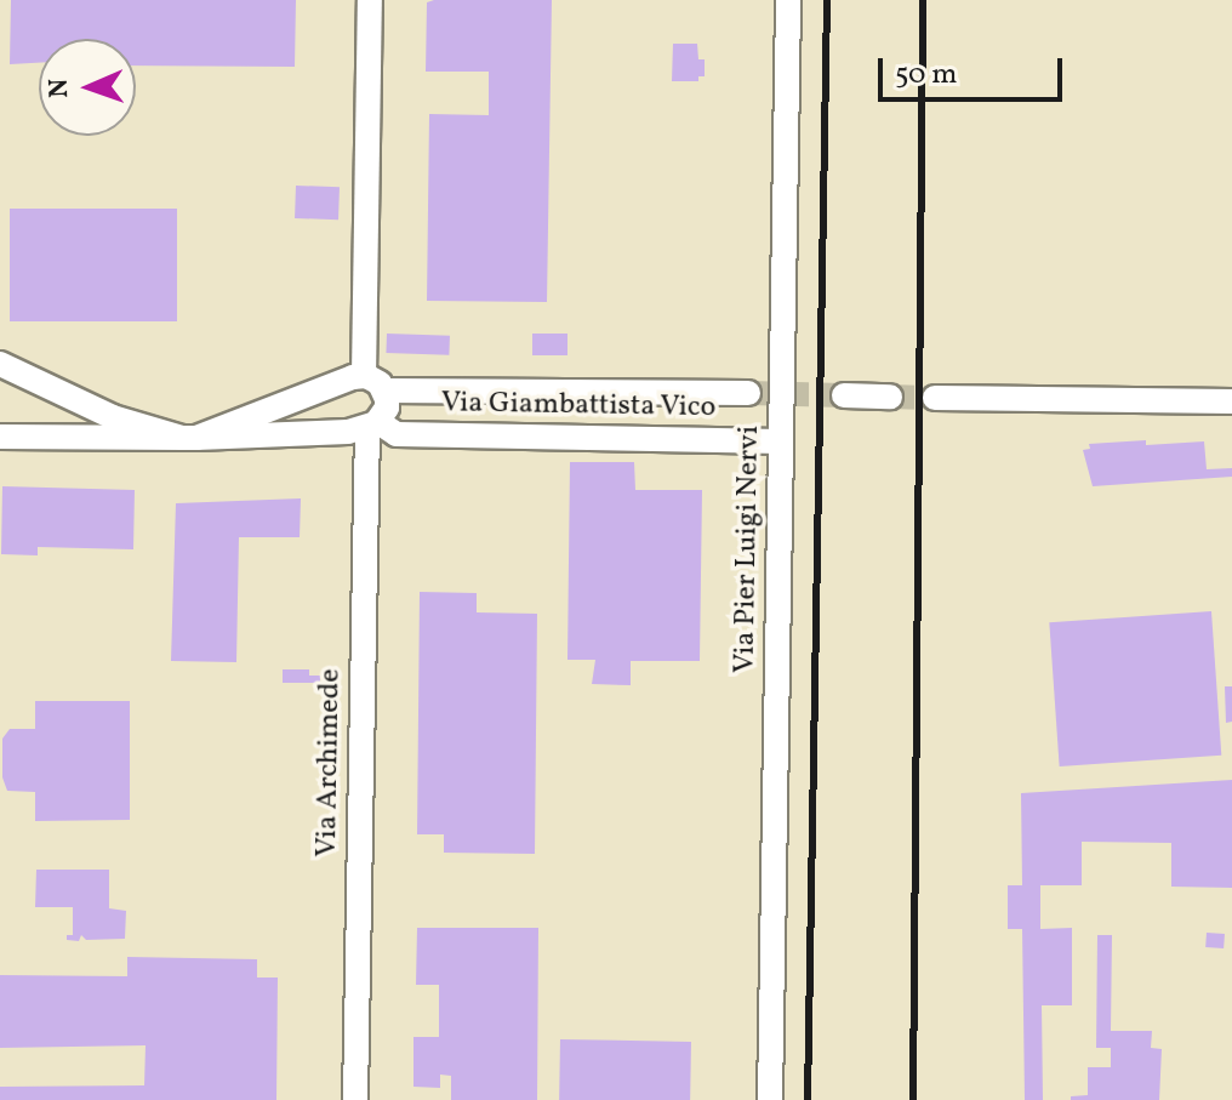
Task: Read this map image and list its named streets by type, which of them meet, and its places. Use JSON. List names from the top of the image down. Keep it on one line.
{"streets":{"street":["Via Giambattista Vico","Via Pier Luigi Nervi","Via Archimede"]},"crossings":[["Via Giambattista Vico","Via Pier Luigi Nervi"],["Via Giambattista Vico","Via Archimede"]],"scale_bar":"50 m","north":"left"}
